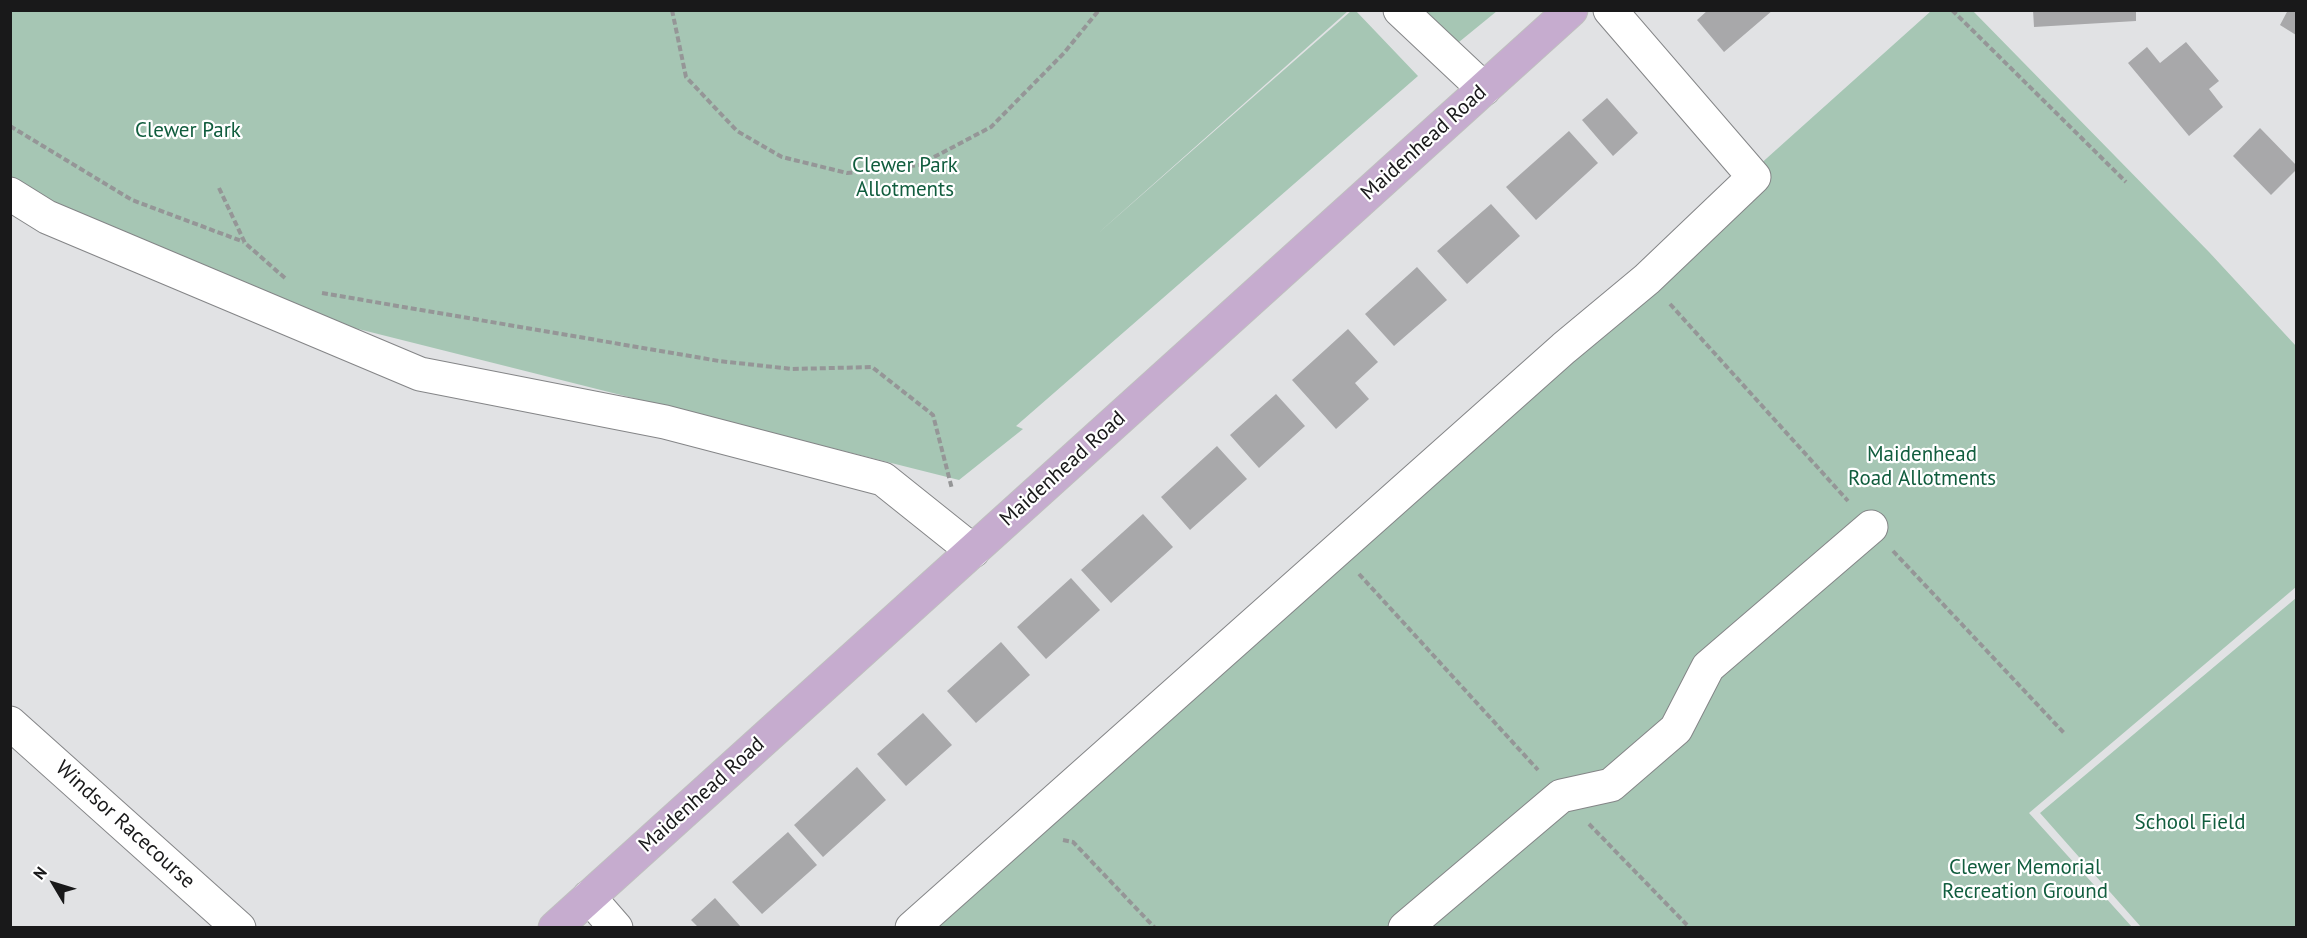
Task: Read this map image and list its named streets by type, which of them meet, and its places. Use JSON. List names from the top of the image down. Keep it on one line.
{"streets":{"main road":["Maidenhead Road"],"lane":["Windsor Racecourse"]},"parks":["Clewer Park","Clewer Park Allotments","Maidenhead Road Allotments","School Field","Clewer Memorial Recreation Ground"],"north":"top left"}
